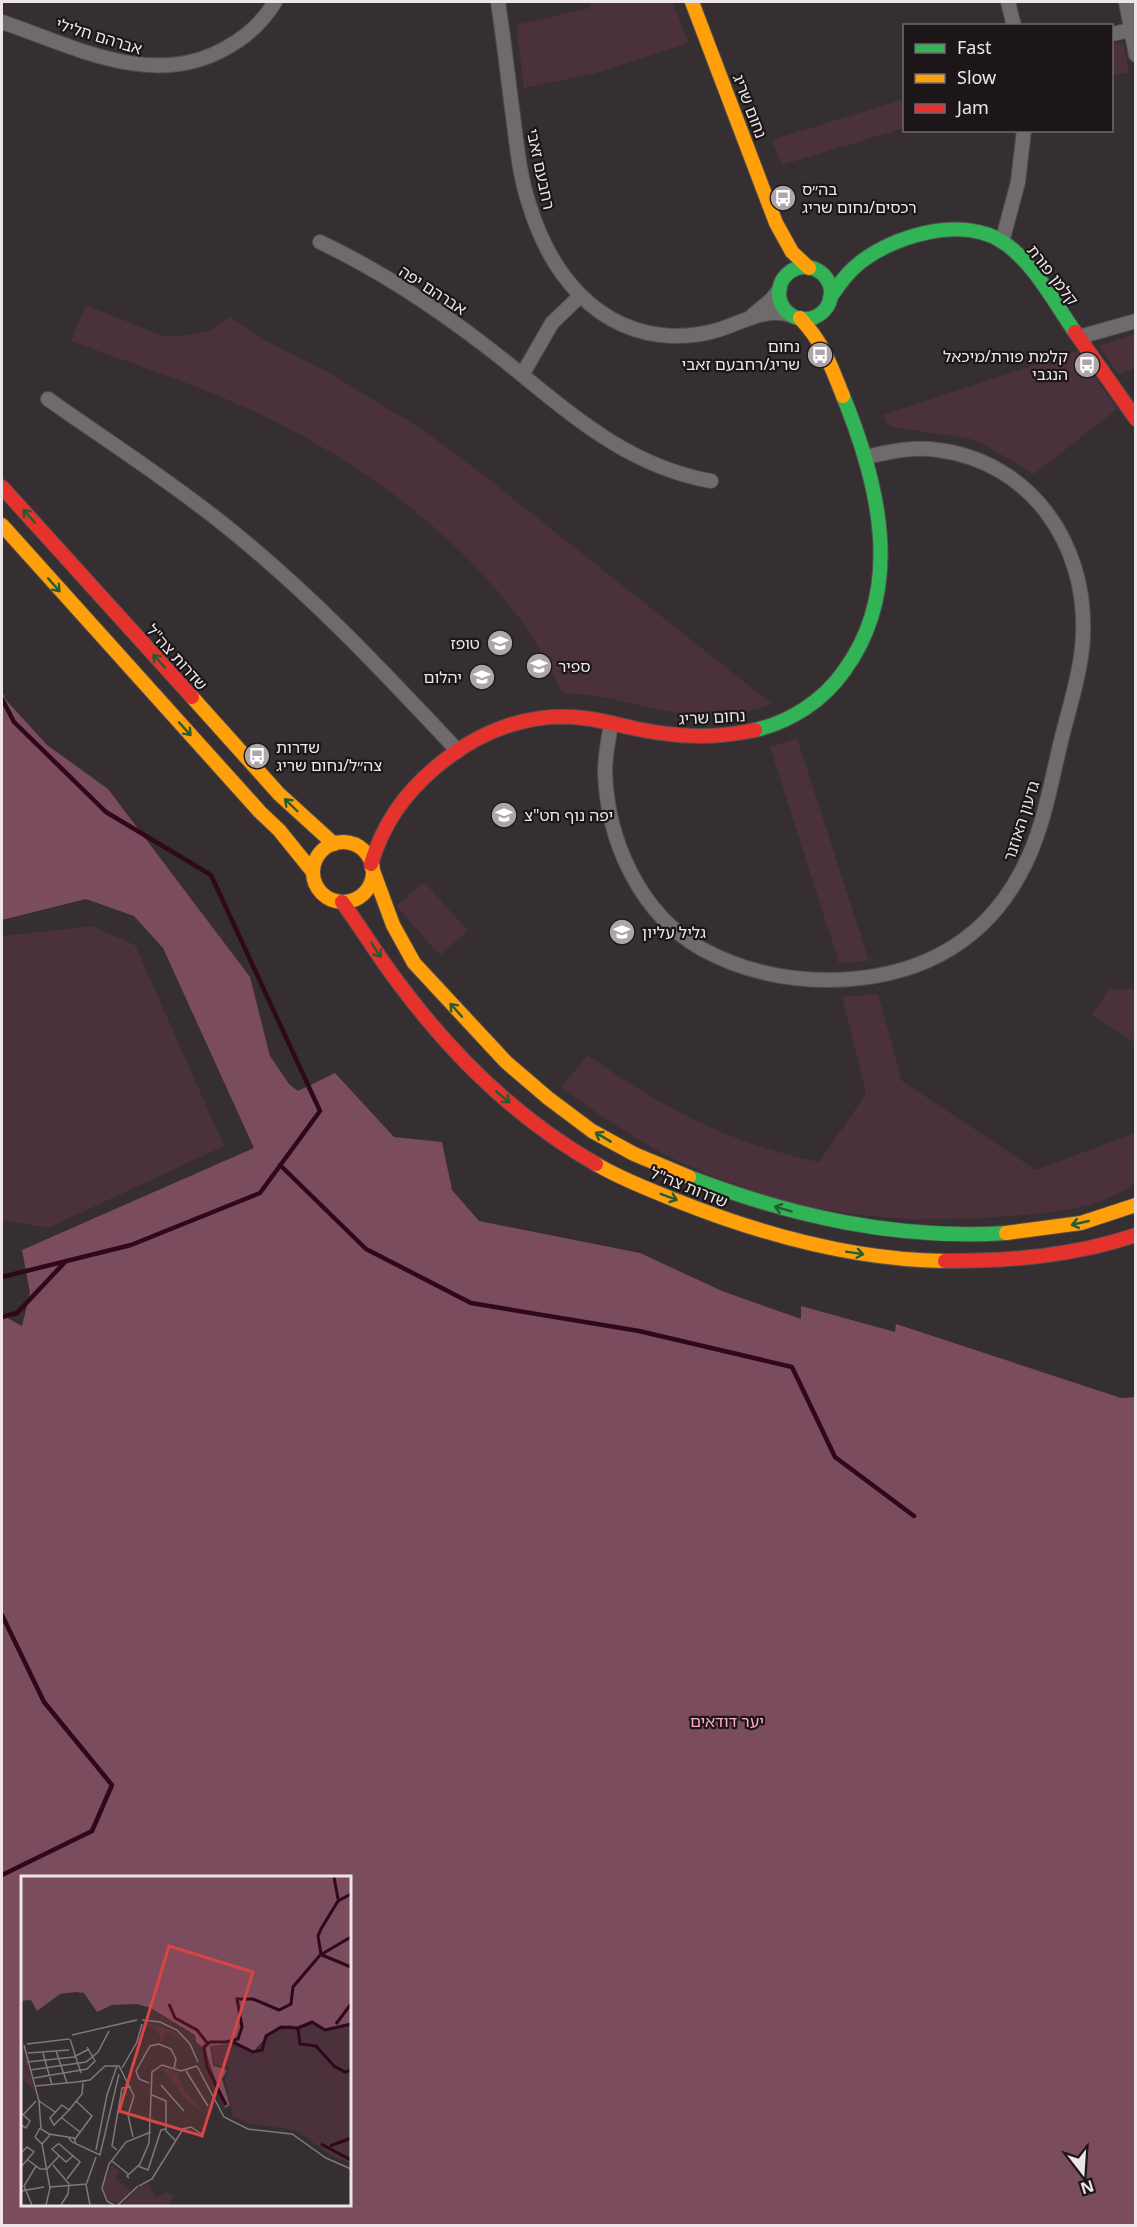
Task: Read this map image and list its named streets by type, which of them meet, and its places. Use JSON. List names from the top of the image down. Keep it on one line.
{"streets":{"main road":["נחום שריג","קלמן פורת","שדרות צה\"ל"],"street":["אברהם חלילי","רחבעם זאבי","אברהם יפה","גדעון האוזנר"]},"crossings":[["נחום שריג","רחבעם זאבי"],["נחום שריג","קלמן פורת"],["נחום שריג","שדרות צה\"ל"],["נחום שריג","גדעון האוזנר"],["רחבעם זאבי","קלמן פורת"]],"parks":["יער דודאים"],"places":{"bus stop":["בה״ס רכסים/נחום שריג","נחום שריג/רחבעם זאבי","קלמת פורת/מיכאל הנגבי","שדרות צה״ל/נחום שריג"],"school or university":["טופז","ספיר","יהלום","יפה נוף חט\"צ","גליל עליון"]},"legend":["Fast","Slow","Jam"],"north":"bottom"}
